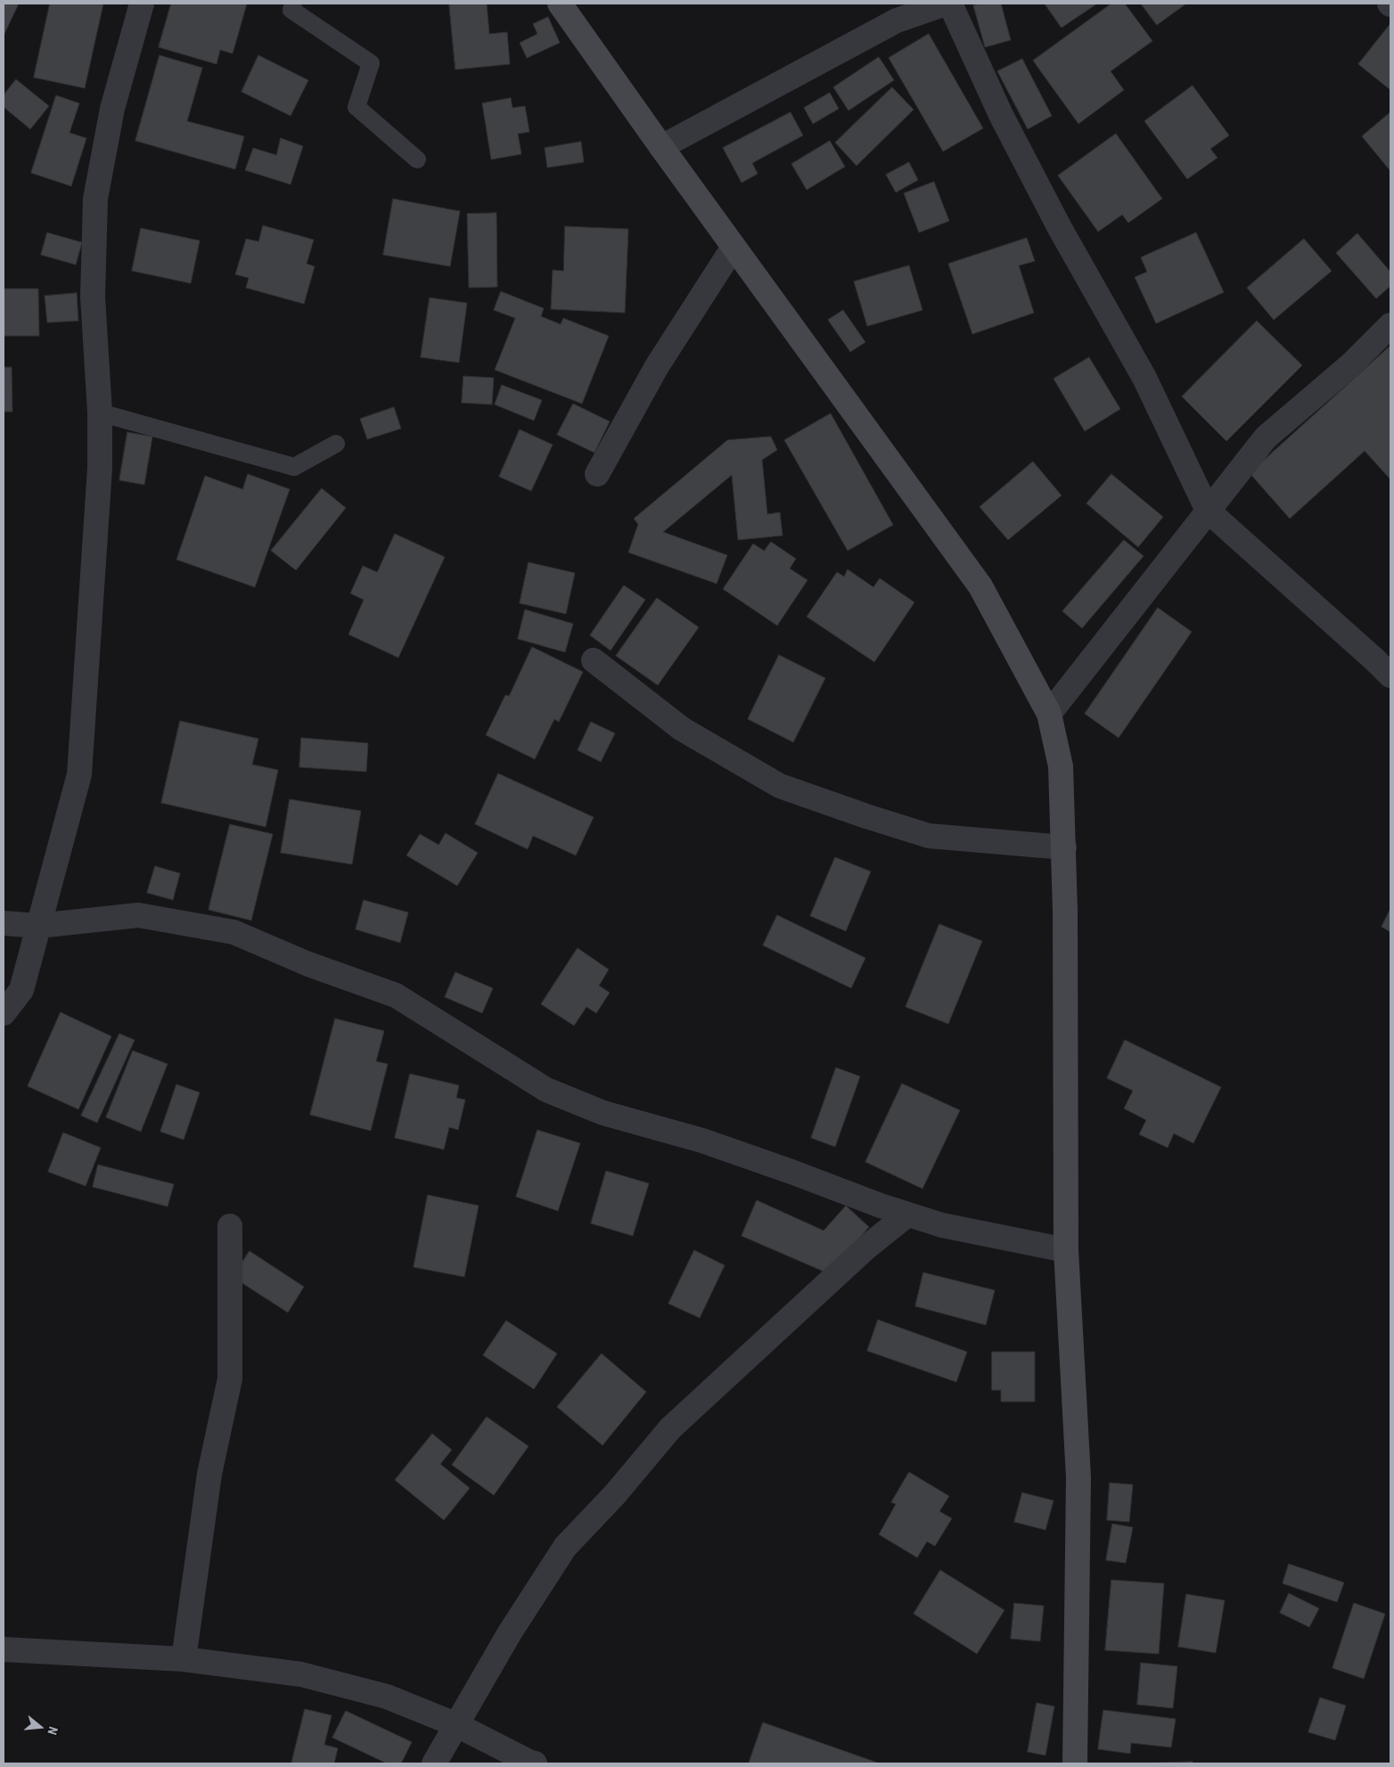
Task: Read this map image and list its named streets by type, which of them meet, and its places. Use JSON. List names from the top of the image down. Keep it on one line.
{"north":"right"}
